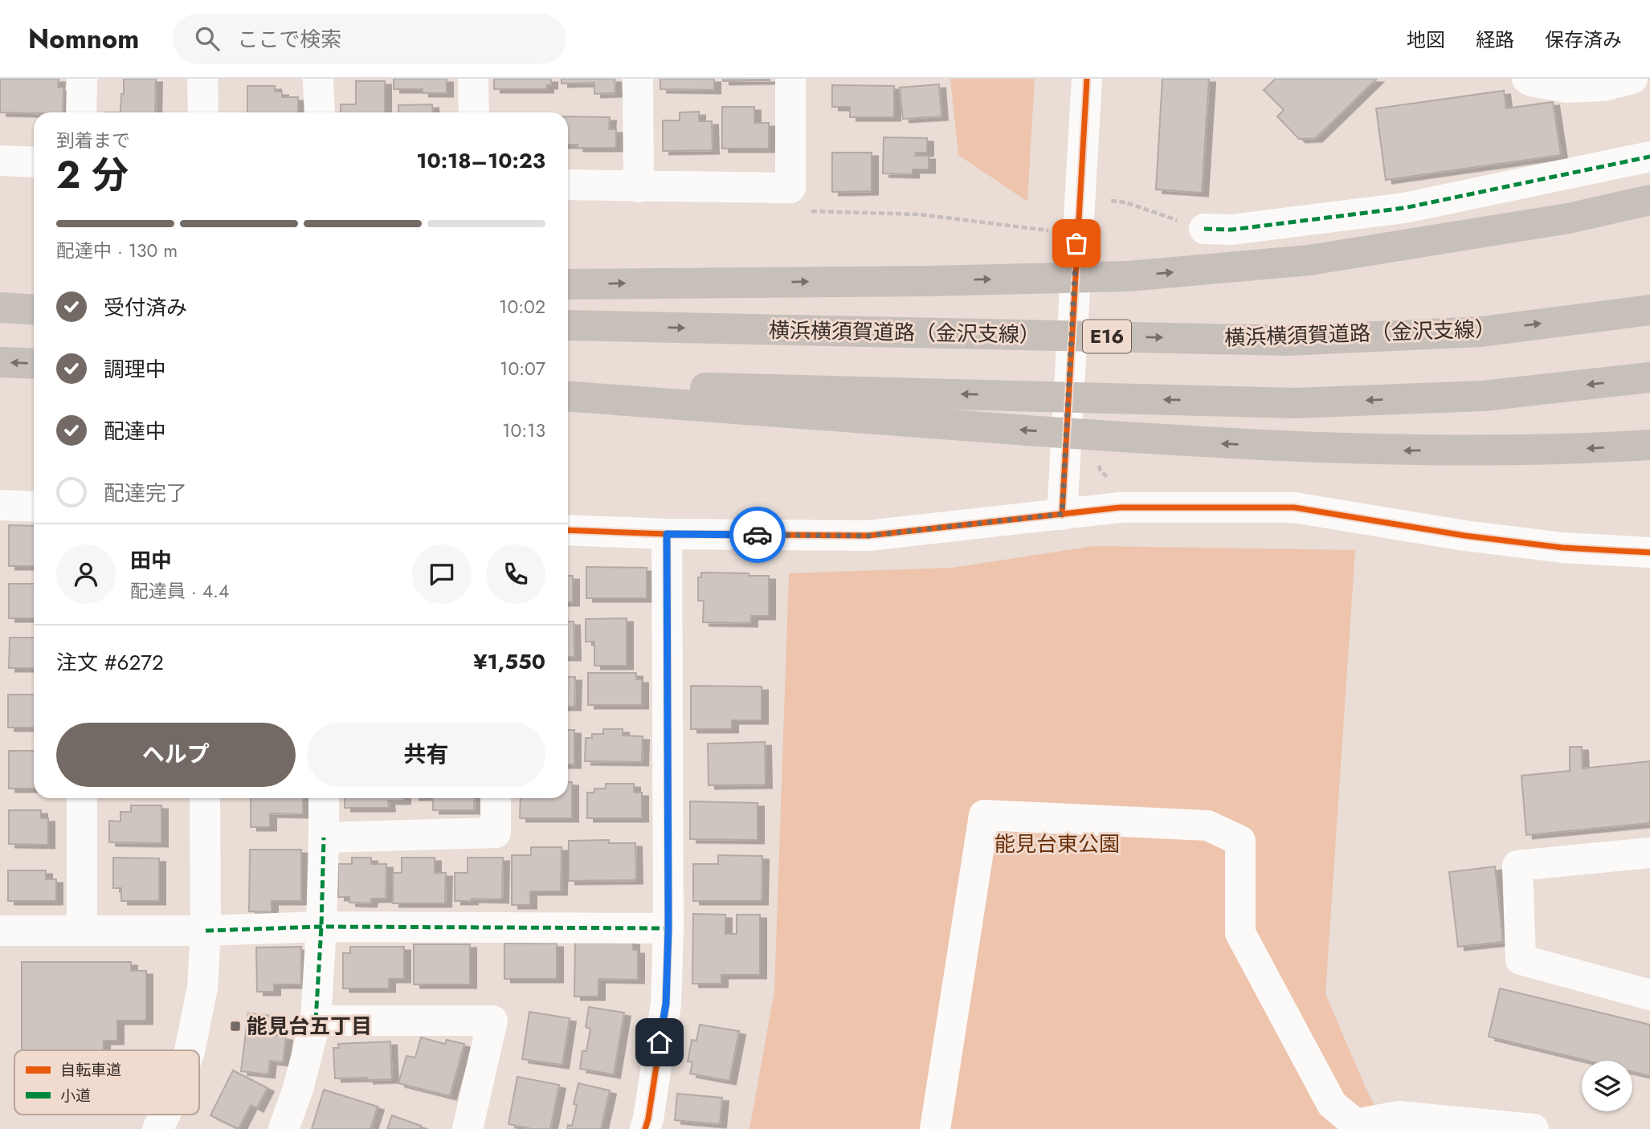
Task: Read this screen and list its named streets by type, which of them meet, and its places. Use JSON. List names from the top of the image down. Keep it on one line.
{"streets":{"highway":["横浜横須賀道路（金沢支線）","E16"]},"parks":["能見台東公園"],"places":{"transit":["能見台五丁目"]},"legend":["自転車道","小道"],"page":{"header":"Nomnom","search":"ここで検索","nav":["地図","経路","保存済み"],"heading":["2 分","到着まで","10:18–10:23"],"panel":["田中","配達員 · 4.4","注文 #6272","¥1,550"],"bar":"配達中 · 130 m","list":[["受付済み","10:02"],["調理中","10:07"],["配達中","10:13"],"配達完了"],"buttons":["ヘルプ","共有"]}}
